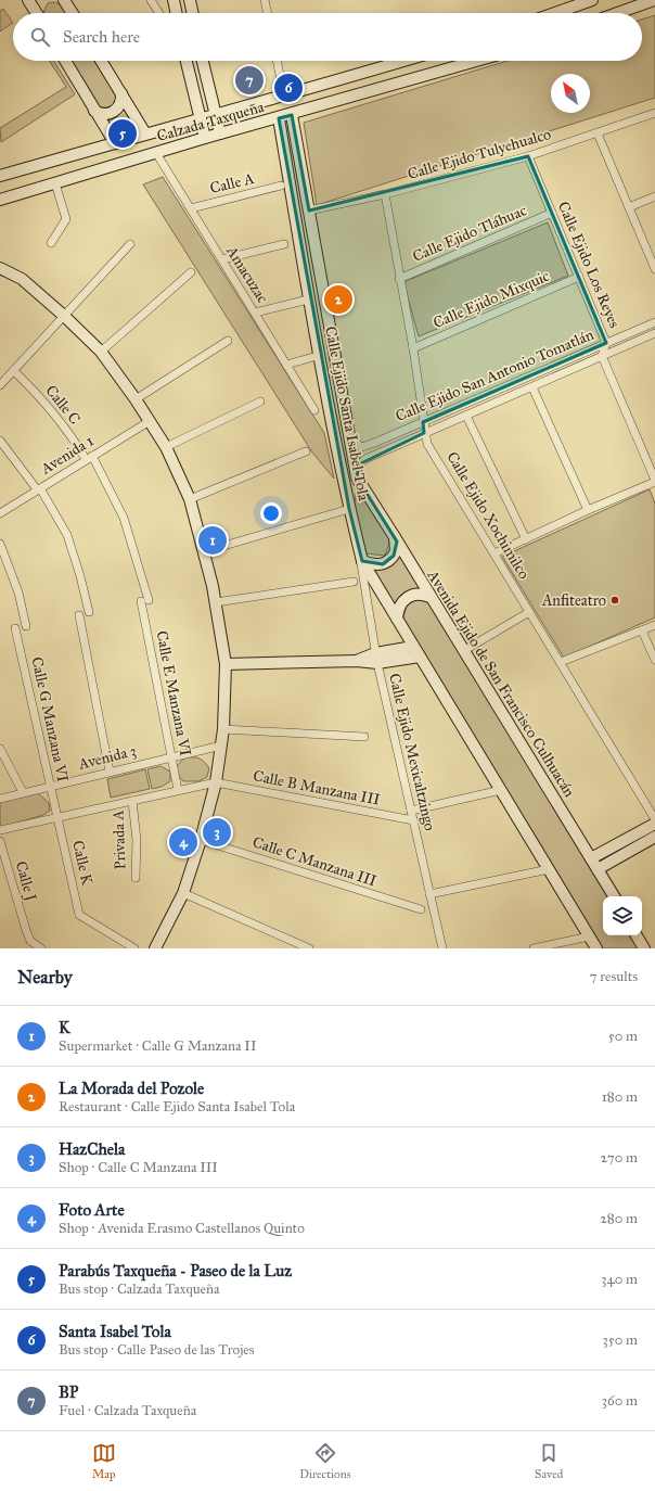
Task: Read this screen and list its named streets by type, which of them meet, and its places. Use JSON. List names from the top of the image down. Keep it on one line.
{"streets":{"street":["Calzada Taxqueña","Calle Ejido Tulyehualco","Calle A","Calle Ejido Tláhuac","Calle Ejido Los Reyes","Amacuzac","Calle Ejido Mixquic","Calle Ejido San Antonio Tomatlán","Calle C","Calle Ejido Santa Isabel Tola","Avenida 1","Calle Ejido Xochimilco","Avenida Ejido de San Francisco Culhuacán","Calle E Manzana VI","Calle G Manzana VI","Calle Ejido Mexicaltzingo","Avenida 3","Calle B Manzana III","Privada A","Calle C Manzana III","Calle K","Calle J"]},"crossings":[["Calzada Taxqueña","Amacuzac"],["Calzada Taxqueña","Calle Ejido Santa Isabel Tola"],["Calle Ejido Tulyehualco","Calle Ejido Los Reyes"],["Calle Ejido Tulyehualco","Calle Ejido Santa Isabel Tola"],["Calle Ejido Tulyehualco","Calle Ejido Xochimilco"],["Calle A","Amacuzac"],["Calle Ejido Tláhuac","Calle Ejido Los Reyes"],["Calle Ejido Tláhuac","Calle Ejido Xochimilco"],["Calle Ejido Los Reyes","Calle Ejido Mixquic"],["Calle Ejido Los Reyes","Calle Ejido San Antonio Tomatlán"],["Calle Ejido Mixquic","Calle Ejido Xochimilco"],["Calle Ejido San Antonio Tomatlán","Calle Ejido Santa Isabel Tola"],["Calle Ejido San Antonio Tomatlán","Calle Ejido Xochimilco"],["Calle C","Avenida 1"],["Calle C","Calle E Manzana VI"],["Calle Ejido Santa Isabel Tola","Avenida Ejido de San Francisco Culhuacán"],["Calle Ejido Santa Isabel Tola","Calle Ejido Mexicaltzingo"],["Calle E Manzana VI","Avenida 3"],["Calle G Manzana VI","Avenida 3"],["Calle G Manzana VI","Calle K"],["Calle Ejido Mexicaltzingo","Calle B Manzana III"]],"places":["Anfiteatro"],"north":"top left","page":{"search":"Search here","pins":["7","6","5","2","1","3","4"],"heading":["Nearby","7 results"],"list":[{"mark":"1","name":"K","note":"Supermarket · Calle G Manzana II","value":"50 m"},{"mark":"2","name":"La Morada del Pozole","note":"Restaurant · Calle Ejido Santa Isabel Tola","value":"180 m"},{"mark":"3","name":"HazChela","note":"Shop · Calle C Manzana III","value":"270 m"},{"mark":"4","name":"Foto Arte","note":"Shop · Avenida Erasmo Castellanos Quinto","value":"280 m"},{"mark":"5","name":"Parabús Taxqueña - Paseo de la Luz","note":"Bus stop · Calzada Taxqueña","value":"340 m"},{"mark":"6","name":"Santa Isabel Tola","note":"Bus stop · Calle Paseo de las Trojes","value":"350 m"},{"mark":"7","name":"BP","note":"Fuel · Calzada Taxqueña","value":"360 m"}],"nav":["Map","Directions","Saved"]}}
